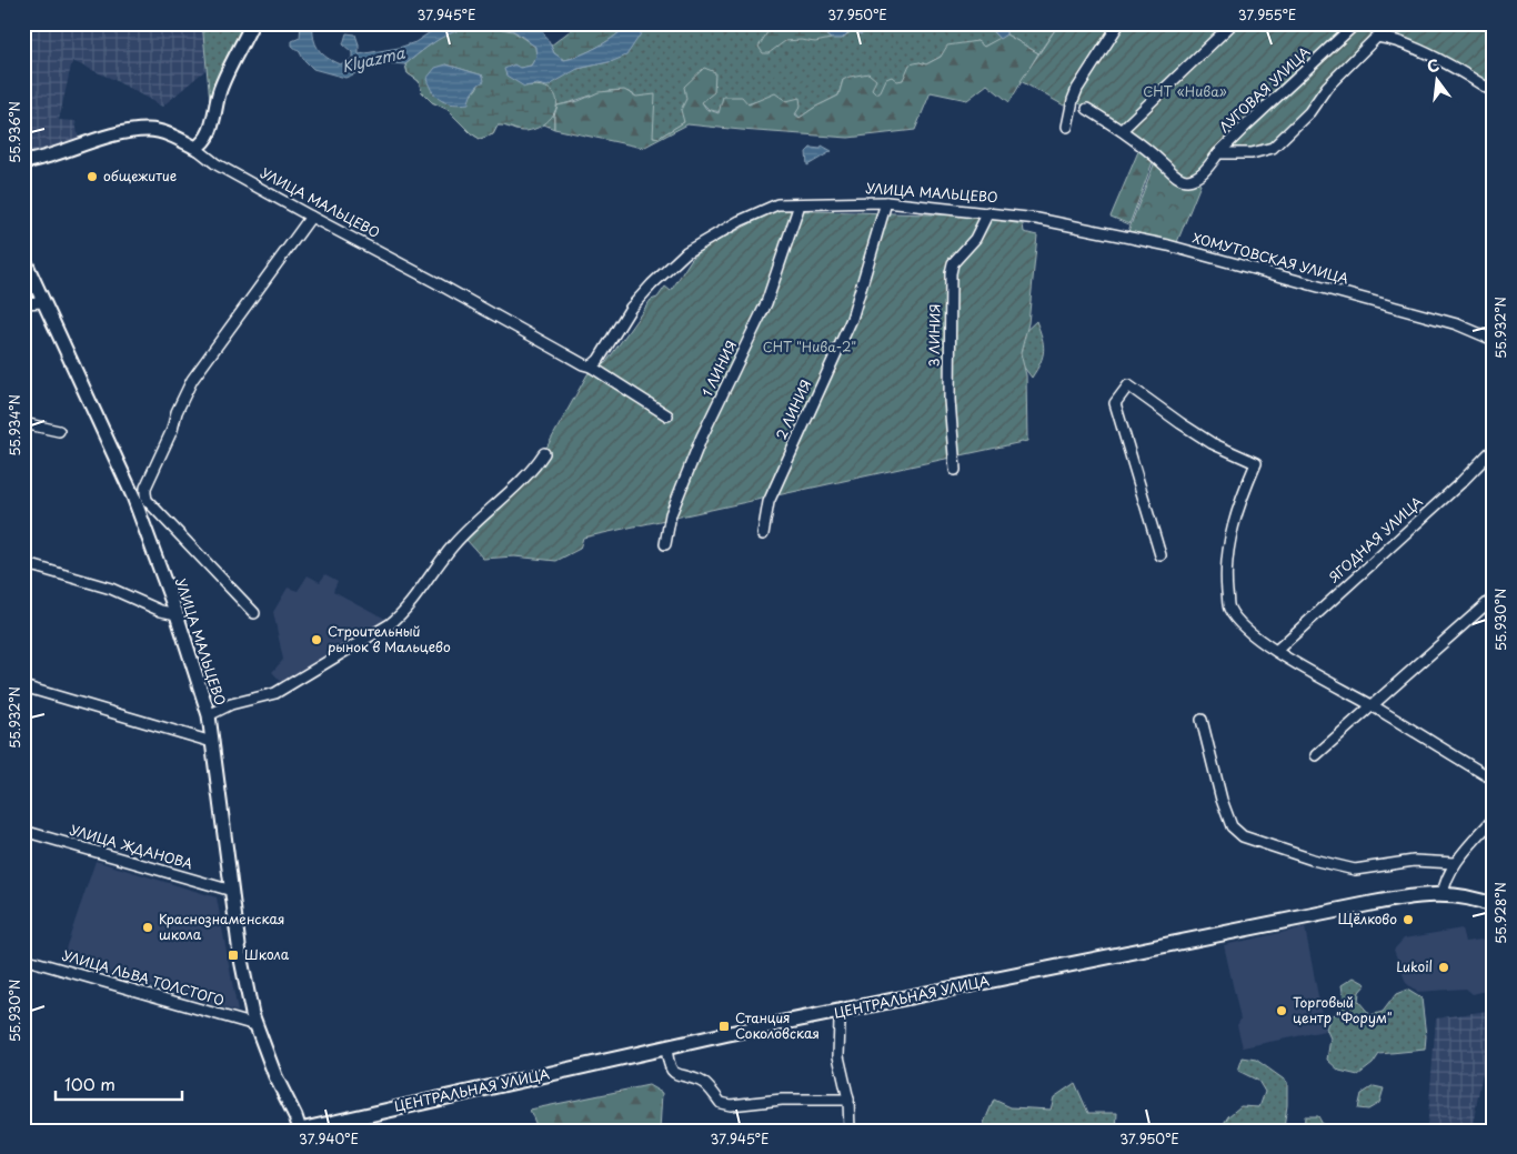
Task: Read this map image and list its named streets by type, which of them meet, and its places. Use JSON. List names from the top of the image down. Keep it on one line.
{"streets":{"main road":["ЦЕНТРАЛЬНАЯ УЛИЦА"],"street":["ЛУГОВАЯ УЛИЦА","УЛИЦА МАЛЬЦЕВО","ХОМУТОВСКАЯ УЛИЦА","3 ЛИНИЯ","1 ЛИНИЯ","2 ЛИНИЯ","ЯГОДНАЯ УЛИЦА","УЛИЦА ЖДАНОВА","УЛИЦА ЛЬВА ТОЛСТОГО"]},"crossings":[["УЛИЦА МАЛЬЦЕВО","ХОМУТОВСКАЯ УЛИЦА"],["УЛИЦА МАЛЬЦЕВО","3 ЛИНИЯ"],["УЛИЦА МАЛЬЦЕВО","1 ЛИНИЯ"],["УЛИЦА МАЛЬЦЕВО","2 ЛИНИЯ"],["УЛИЦА МАЛЬЦЕВО","УЛИЦА ЖДАНОВА"],["УЛИЦА МАЛЬЦЕВО","УЛИЦА ЛЬВА ТОЛСТОГО"],["УЛИЦА МАЛЬЦЕВО","ЦЕНТРАЛЬНАЯ УЛИЦА"]],"water":["Klyazma"],"parks":["СНТ «Нива»","СНТ \"Нива-2\""],"places":{"other":["общежитие","Строительный рынок в Мальцево","Щёлково","Краснознаменская школа","Lukoil","Торговый центр \"Форум\""],"transit":["Школа","Станция Соколовская"]},"scale_bar":"100 m","north":"top","coordinates":["37.945°E","37.950°E","37.955°E","55.936°N","55.932°N","55.934°N","55.930°N","55.928°N","37.940°E"]}
